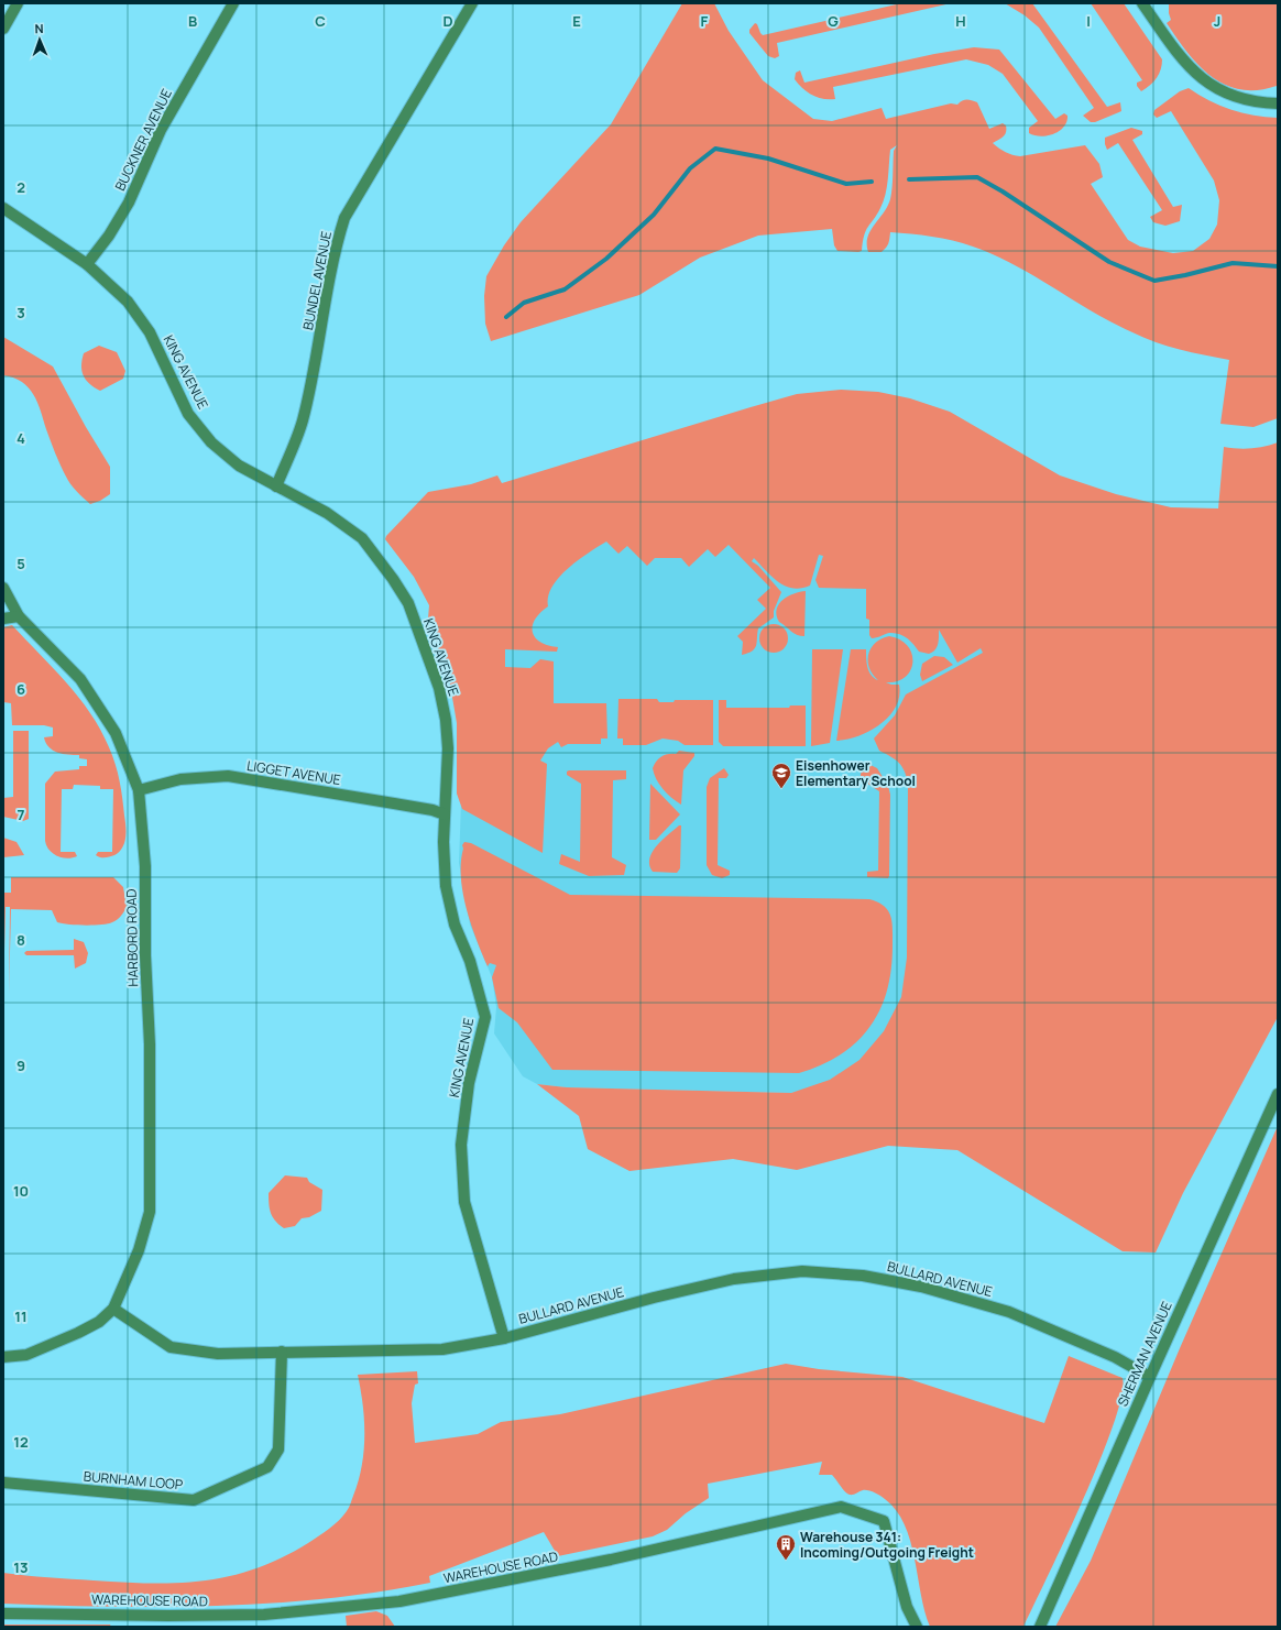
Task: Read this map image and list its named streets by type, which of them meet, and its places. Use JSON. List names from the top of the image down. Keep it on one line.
{"streets":{"street":["BUCKNER AVENUE","BUNDEL AVENUE","KING AVENUE","LIGGET AVENUE","HARBORD ROAD","BULLARD AVENUE","SHERMAN AVENUE","BURNHAM LOOP","WAREHOUSE ROAD"]},"crossings":[["BUCKNER AVENUE","KING AVENUE"],["BUNDEL AVENUE","KING AVENUE"],["KING AVENUE","LIGGET AVENUE"],["KING AVENUE","BULLARD AVENUE"],["LIGGET AVENUE","HARBORD ROAD"],["HARBORD ROAD","BULLARD AVENUE"],["BULLARD AVENUE","SHERMAN AVENUE"],["BULLARD AVENUE","BURNHAM LOOP"]],"places":{"school or university":["Eisenhower Elementary School"],"building":["Warehouse 341: Incoming/Outgoing Freight"]},"north":"top","grid":{"columns":["B","C","D","E","F","G","H","I","J"],"rows":["2","3","4","5","6","7","8","9","10","11","12","13"]}}
